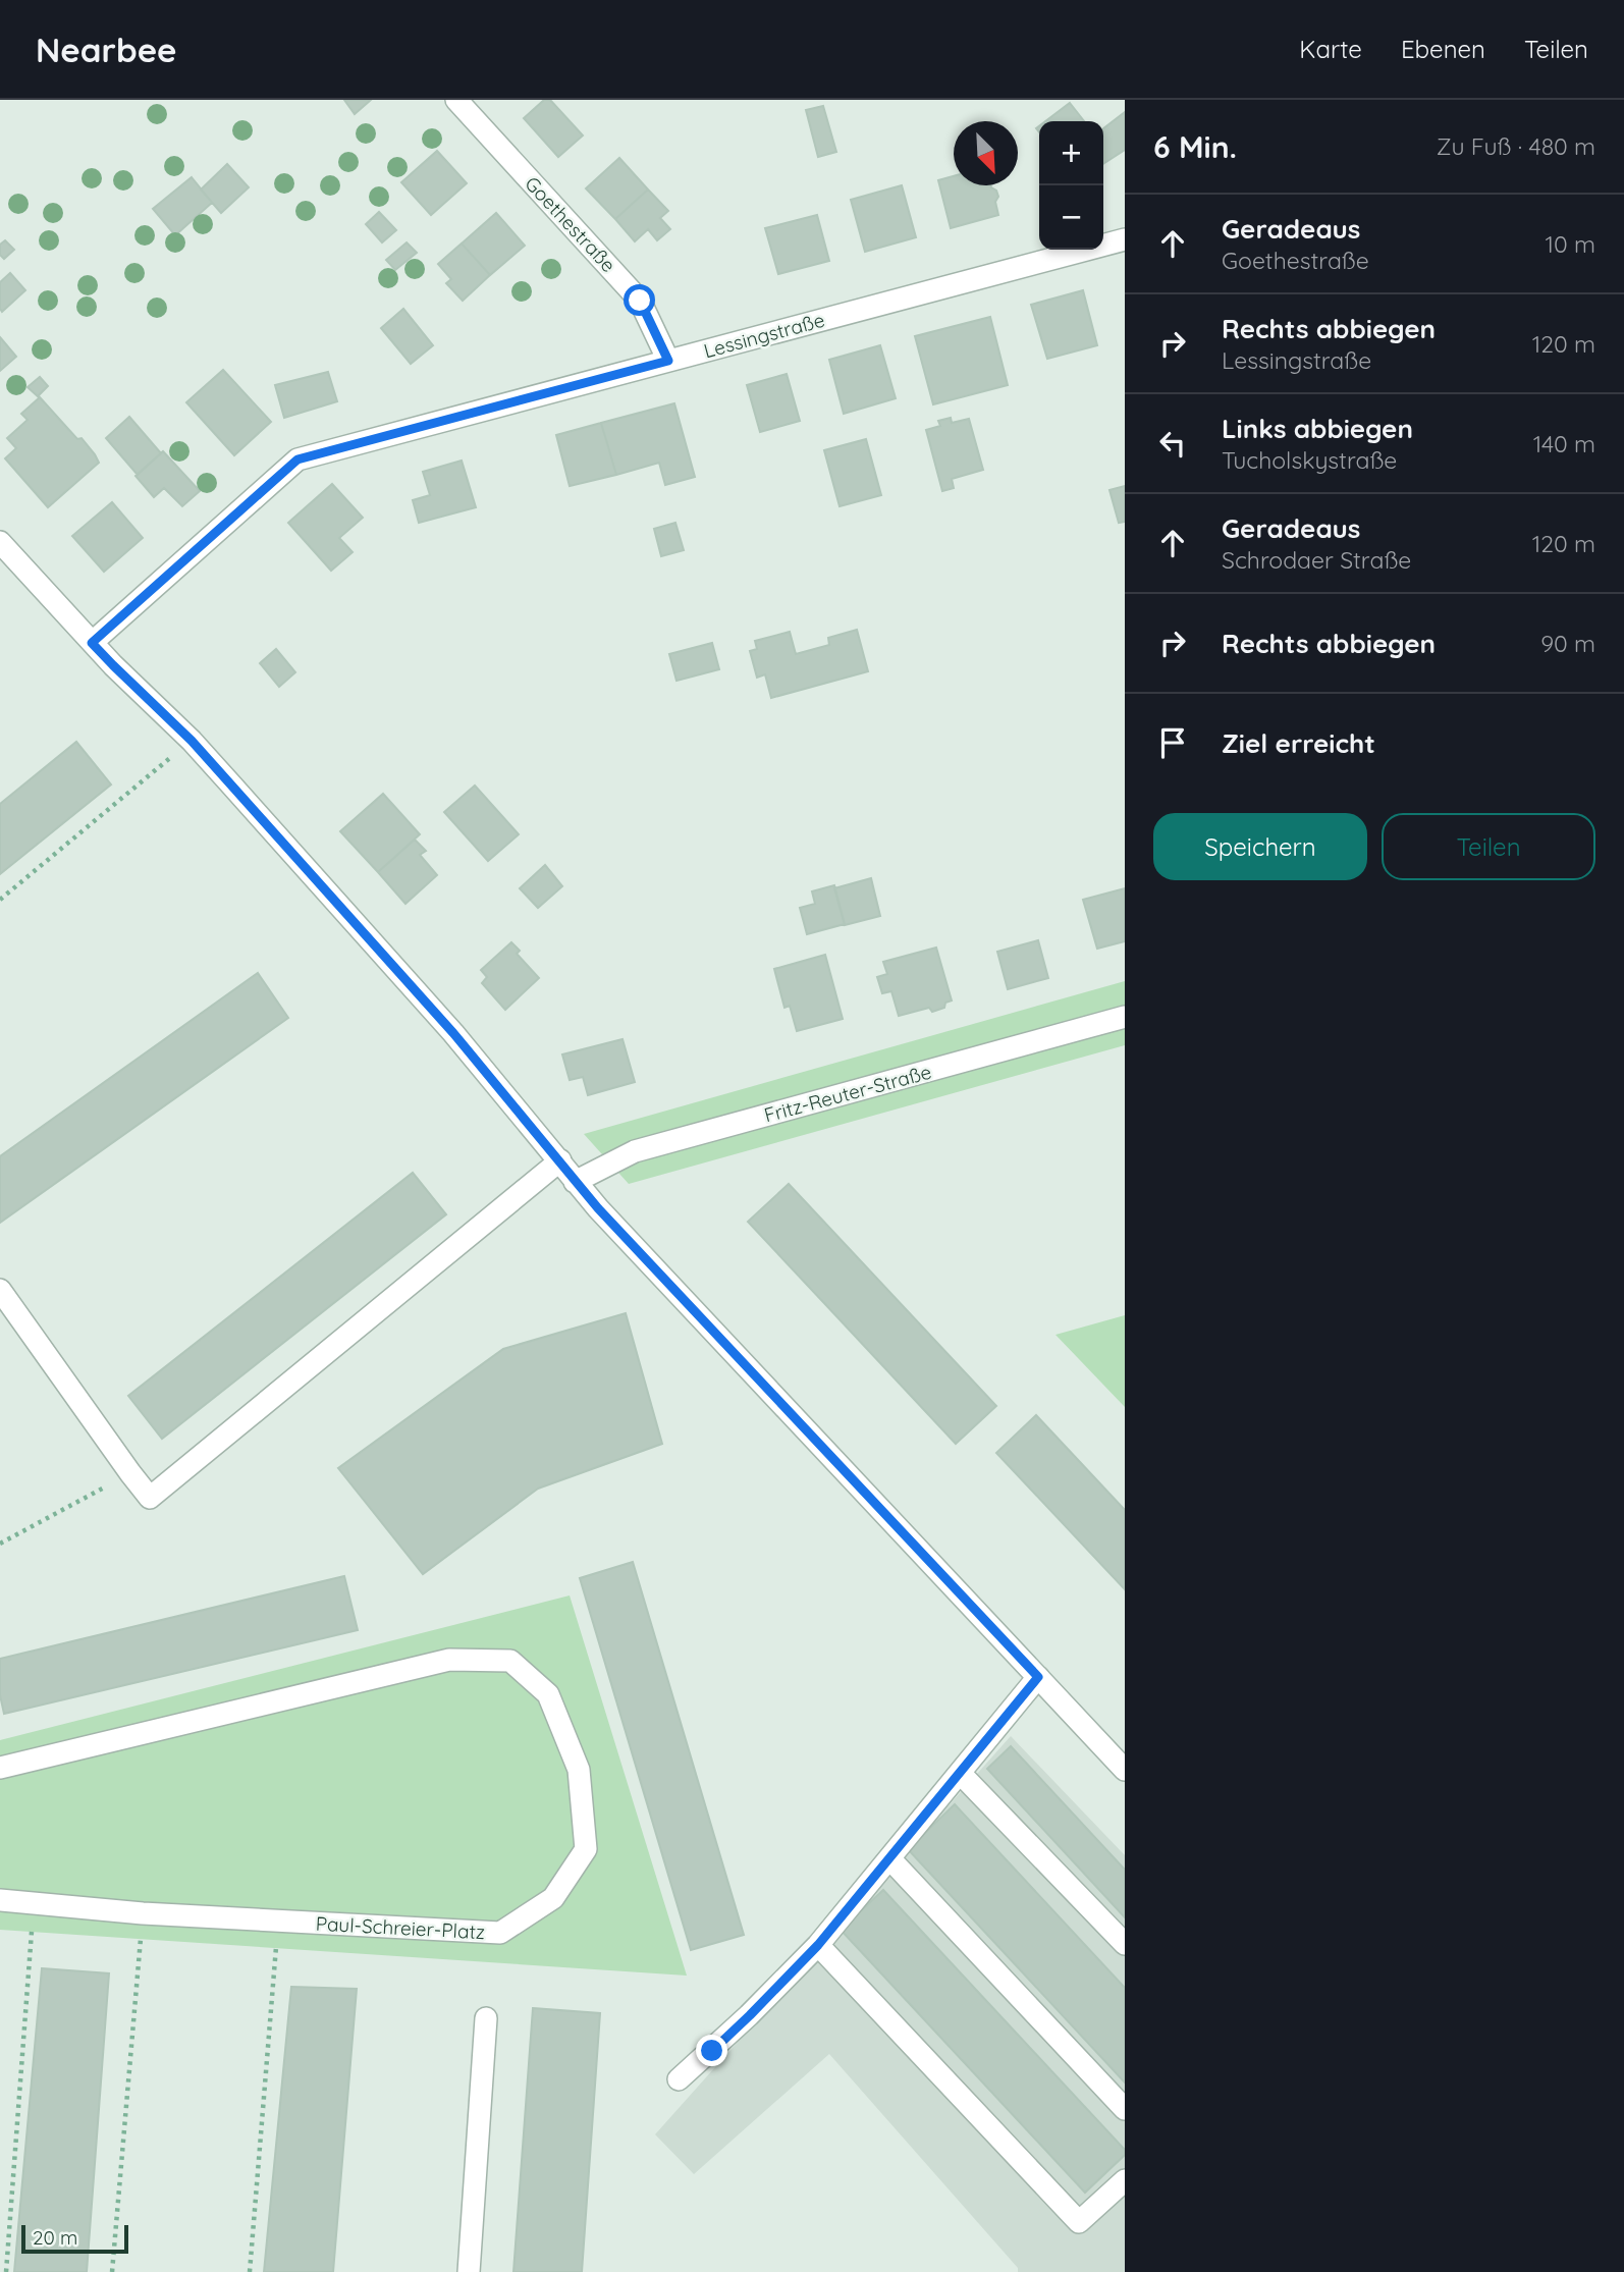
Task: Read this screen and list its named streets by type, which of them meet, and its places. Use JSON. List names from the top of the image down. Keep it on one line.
{"streets":{"street":["Goethestraße","Lessingstraße","Fritz-Reuter-Straße","Paul-Schreier-Platz"]},"crossings":[["Goethestraße","Lessingstraße"]],"scale_bar":"20 m","north":"bottom right","page":{"header":"Nearbee","nav":["Karte","Ebenen","Teilen"],"heading":["6 Min.","Zu Fuß · 480 m"],"map_buttons":["+","−"],"list":[["Geradeaus","Goethestraße","10 m"],["Rechts abbiegen","Lessingstraße","120 m"],["Links abbiegen","Tucholskystraße","140 m"],["Geradeaus","Schrodaer Straße","120 m"],["Rechts abbiegen","90 m"],"Ziel erreicht"],"buttons":["Speichern","Teilen"],"scale":"20 m"}}
